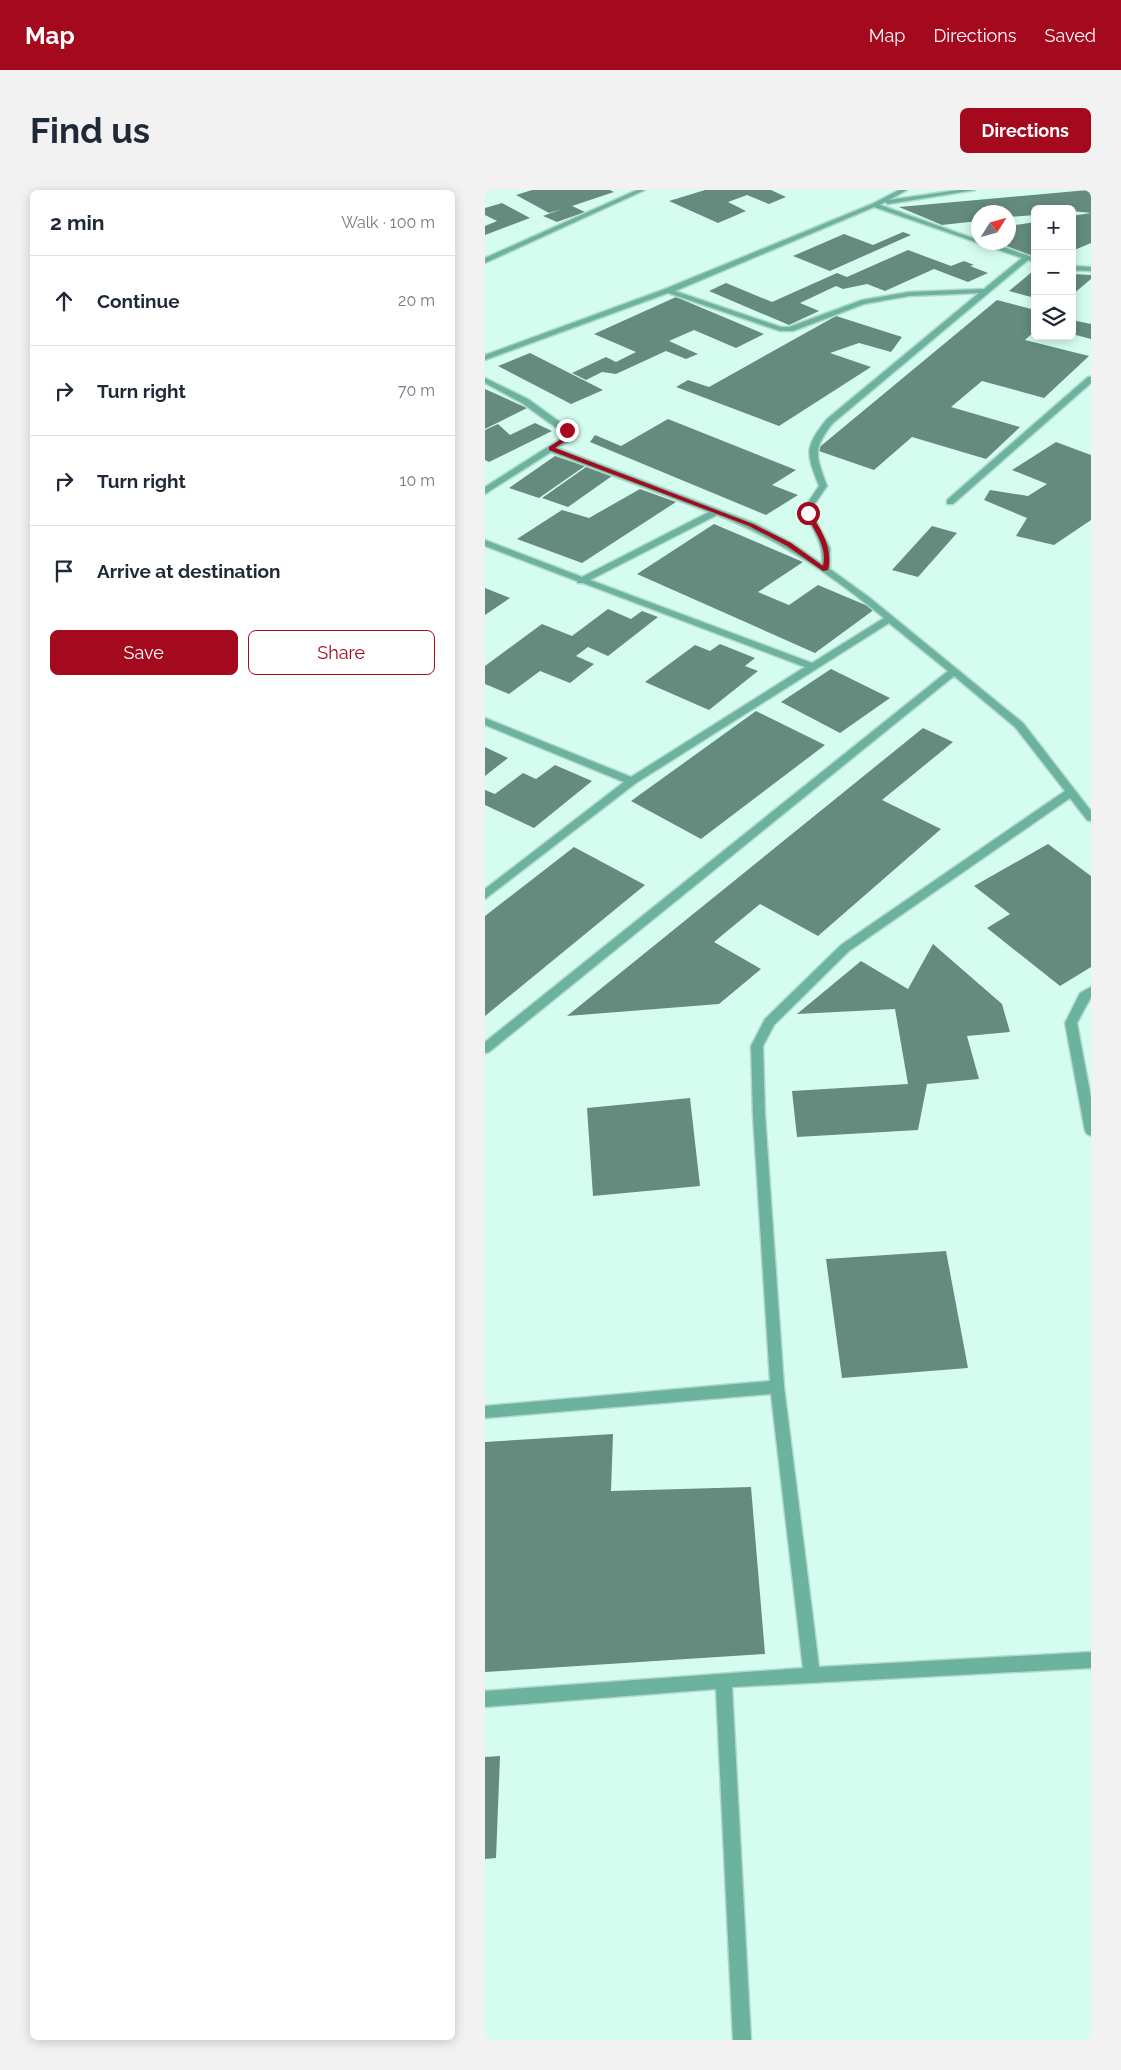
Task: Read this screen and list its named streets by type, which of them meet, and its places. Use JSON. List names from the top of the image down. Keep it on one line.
{"north":"top right","page":{"header":"Map","nav":["Map","Directions","Saved"],"buttons":["Directions",["Save","Share"]],"title":"Find us","heading":["2 min","Walk · 100 m"],"map_buttons":["+","−"],"list":[["Continue","20 m"],["Turn right","70 m"],["Turn right","10 m"],"Arrive at destination"]}}
